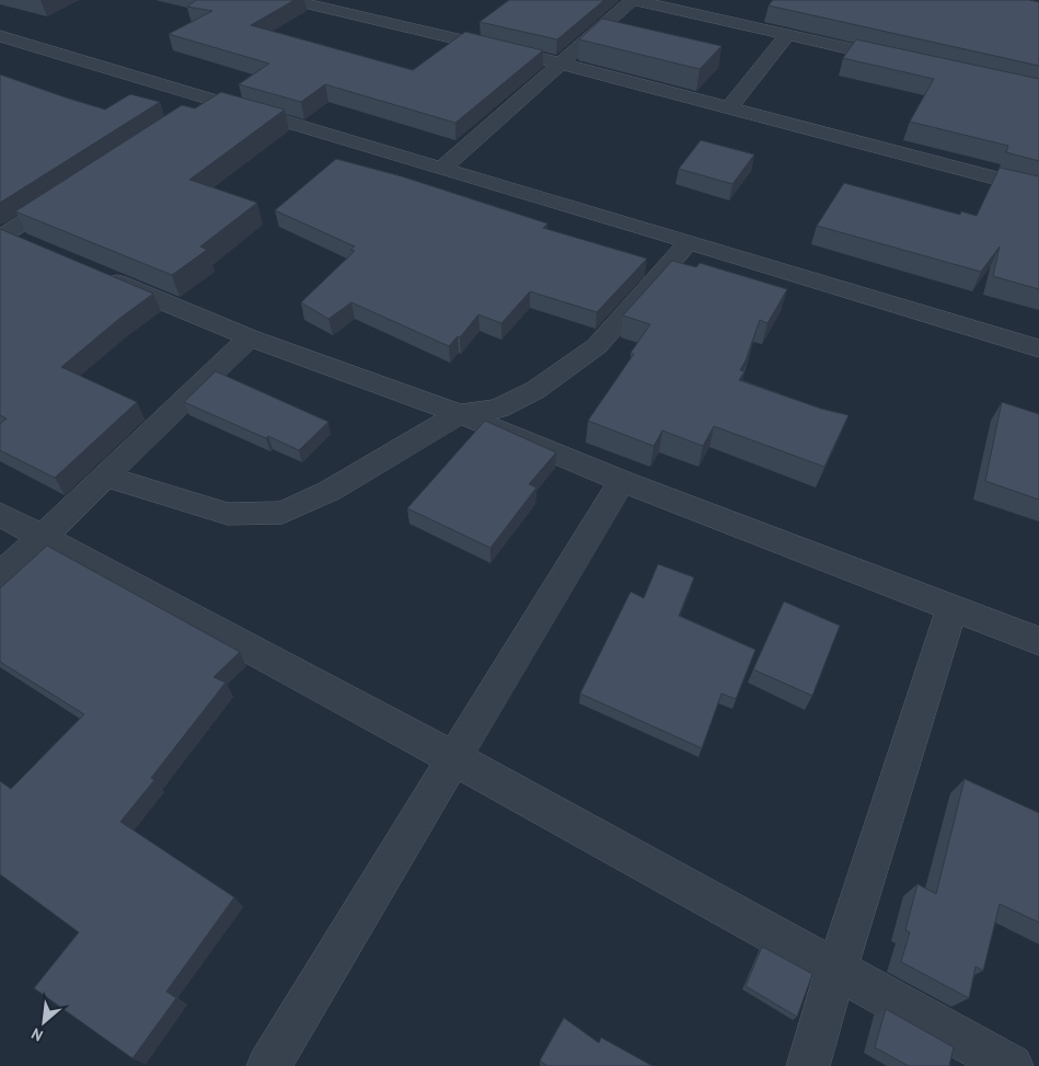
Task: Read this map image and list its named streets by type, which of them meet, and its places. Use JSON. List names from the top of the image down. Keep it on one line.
{"north":"bottom left"}
